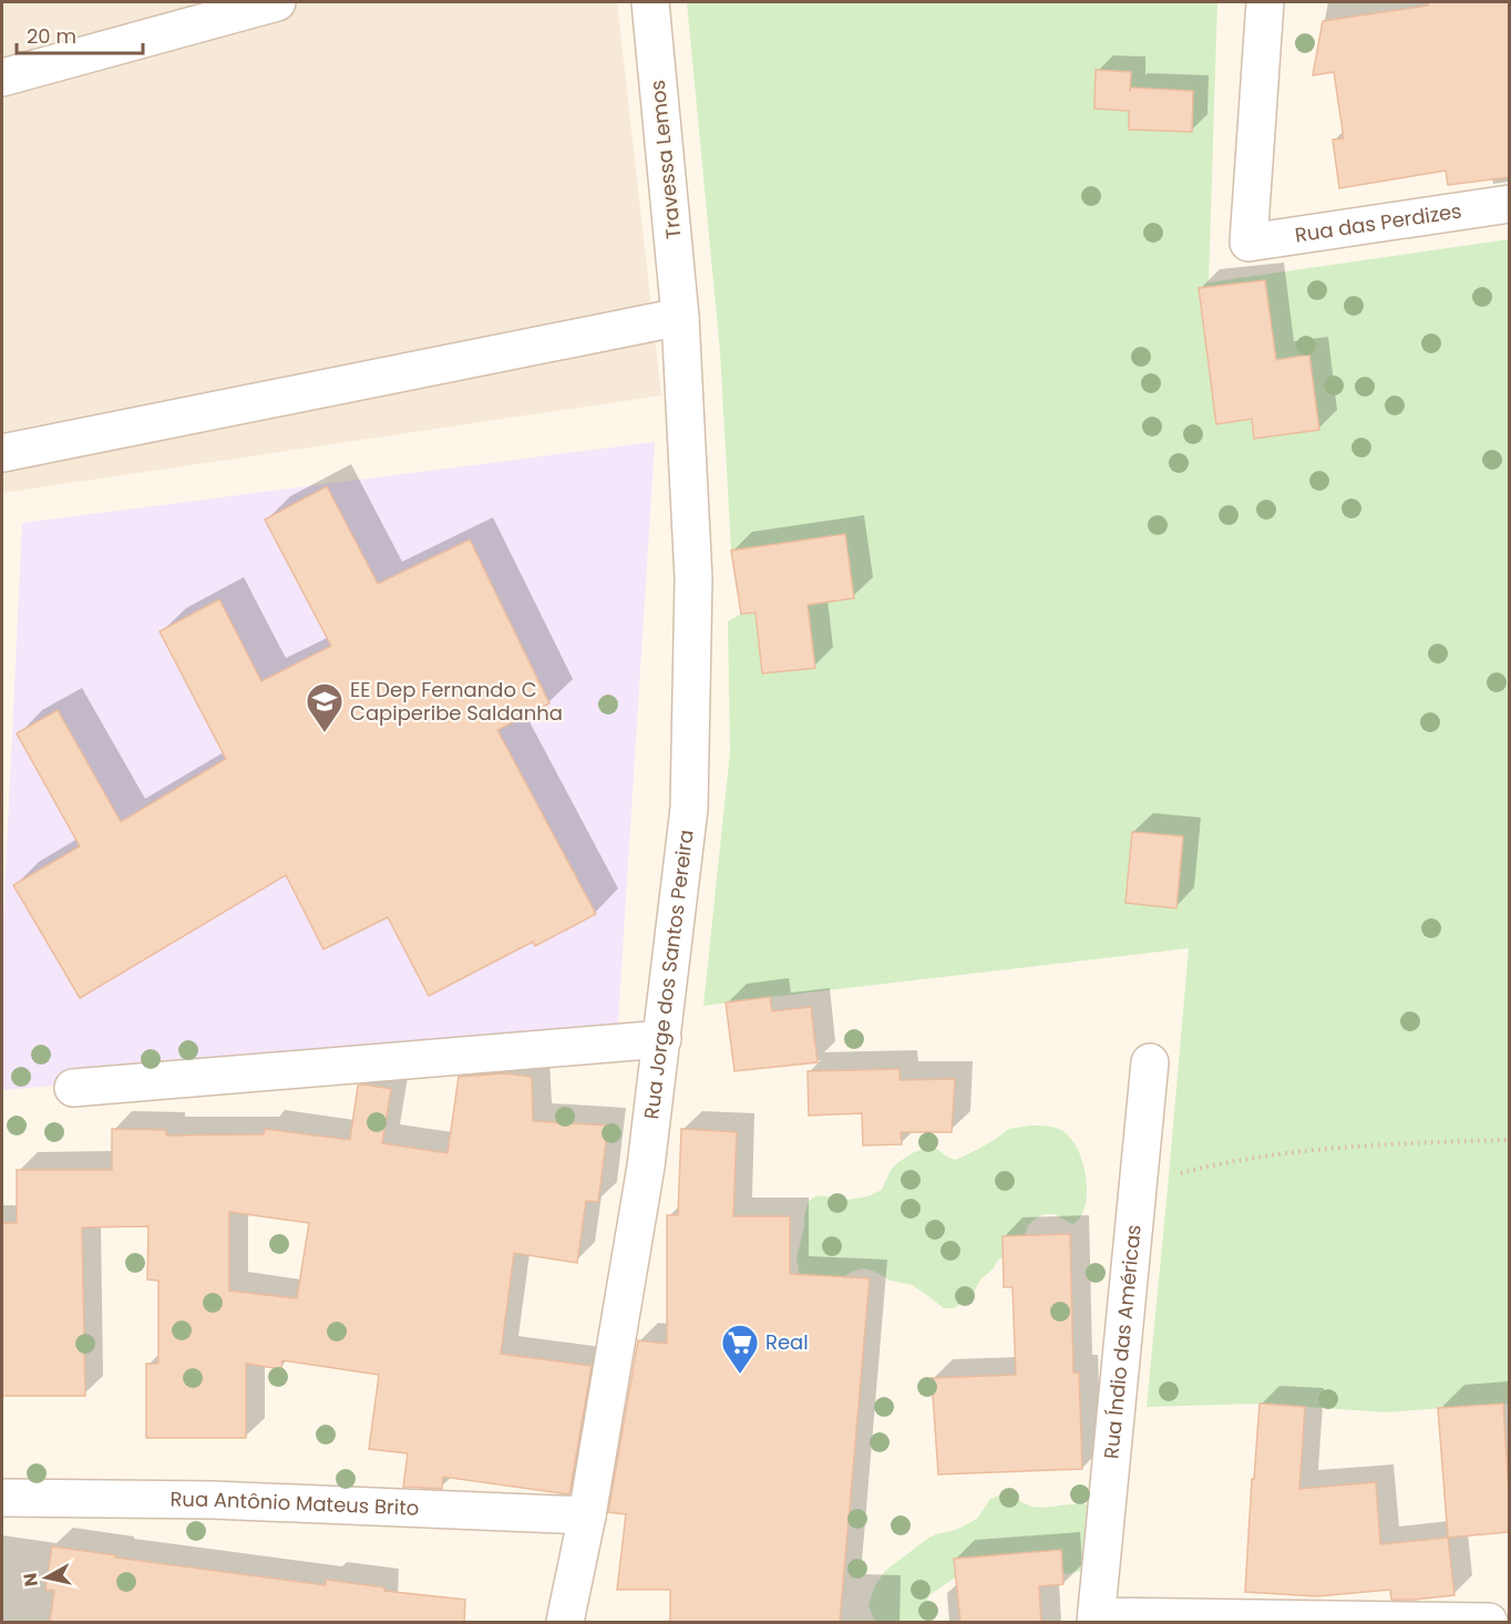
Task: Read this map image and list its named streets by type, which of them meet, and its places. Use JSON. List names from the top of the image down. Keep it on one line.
{"streets":{"street":["Travessa Lemos","Rua das Perdizes","Rua Jorge dos Santos Pereira","Rua Índio das Américas","Rua Antônio Mateus Brito"]},"crossings":[["Travessa Lemos","Rua Jorge dos Santos Pereira"],["Rua Jorge dos Santos Pereira","Rua Antônio Mateus Brito"]],"places":{"school or university":["EE Dep Fernando C Capiperibe Saldanha"],"supermarket":["Real"]},"scale_bar":"20 m","north":"left"}
